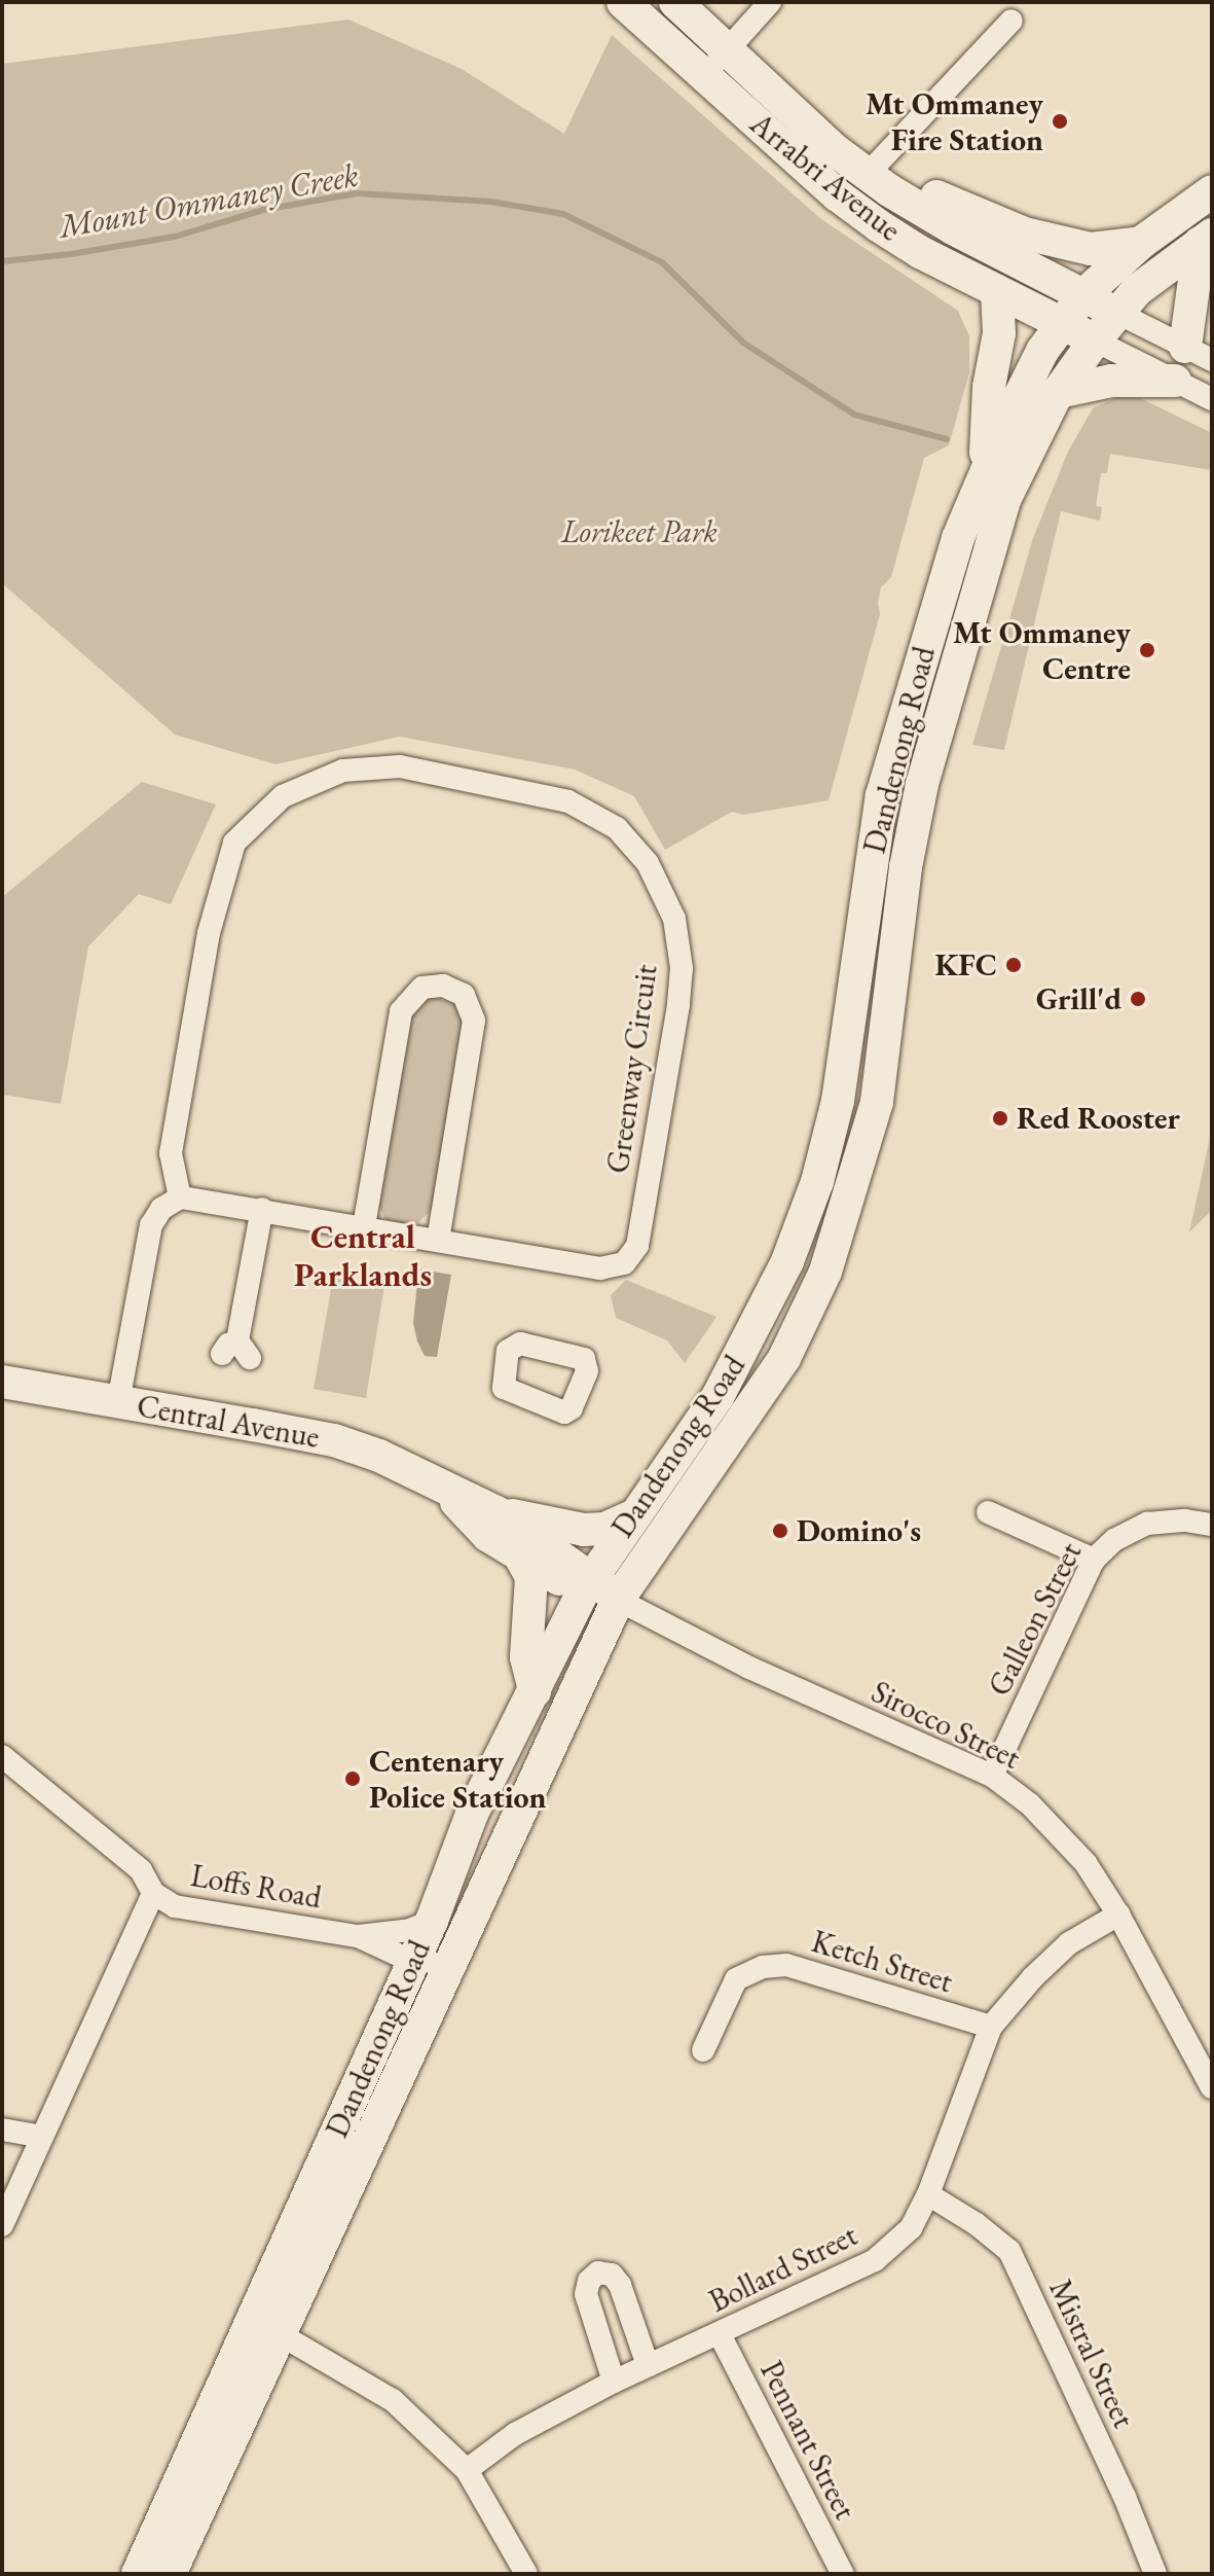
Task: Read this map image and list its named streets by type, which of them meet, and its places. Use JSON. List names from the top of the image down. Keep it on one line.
{"streets":{"main road":["Arrabri Avenue","Dandenong Road","Central Avenue"],"street":["Greenway Circuit","Galleon Street","Sirocco Street","Loffs Road","Ketch Street","Bollard Street","Mistral Street","Pennant Street"]},"crossings":[["Arrabri Avenue","Dandenong Road"],["Dandenong Road","Central Avenue"],["Dandenong Road","Sirocco Street"],["Dandenong Road","Loffs Road"],["Central Avenue","Sirocco Street"],["Galleon Street","Sirocco Street"],["Sirocco Street","Bollard Street"],["Ketch Street","Bollard Street"],["Bollard Street","Mistral Street"],["Bollard Street","Pennant Street"]],"districts":["Central Parklands"],"water":["Mount Ommaney Creek"],"parks":["Lorikeet Park"],"places":["Mt Ommaney Fire Station","Mt Ommaney Centre","KFC","Grill'd","Red Rooster","Domino's","Centenary Police Station"]}
